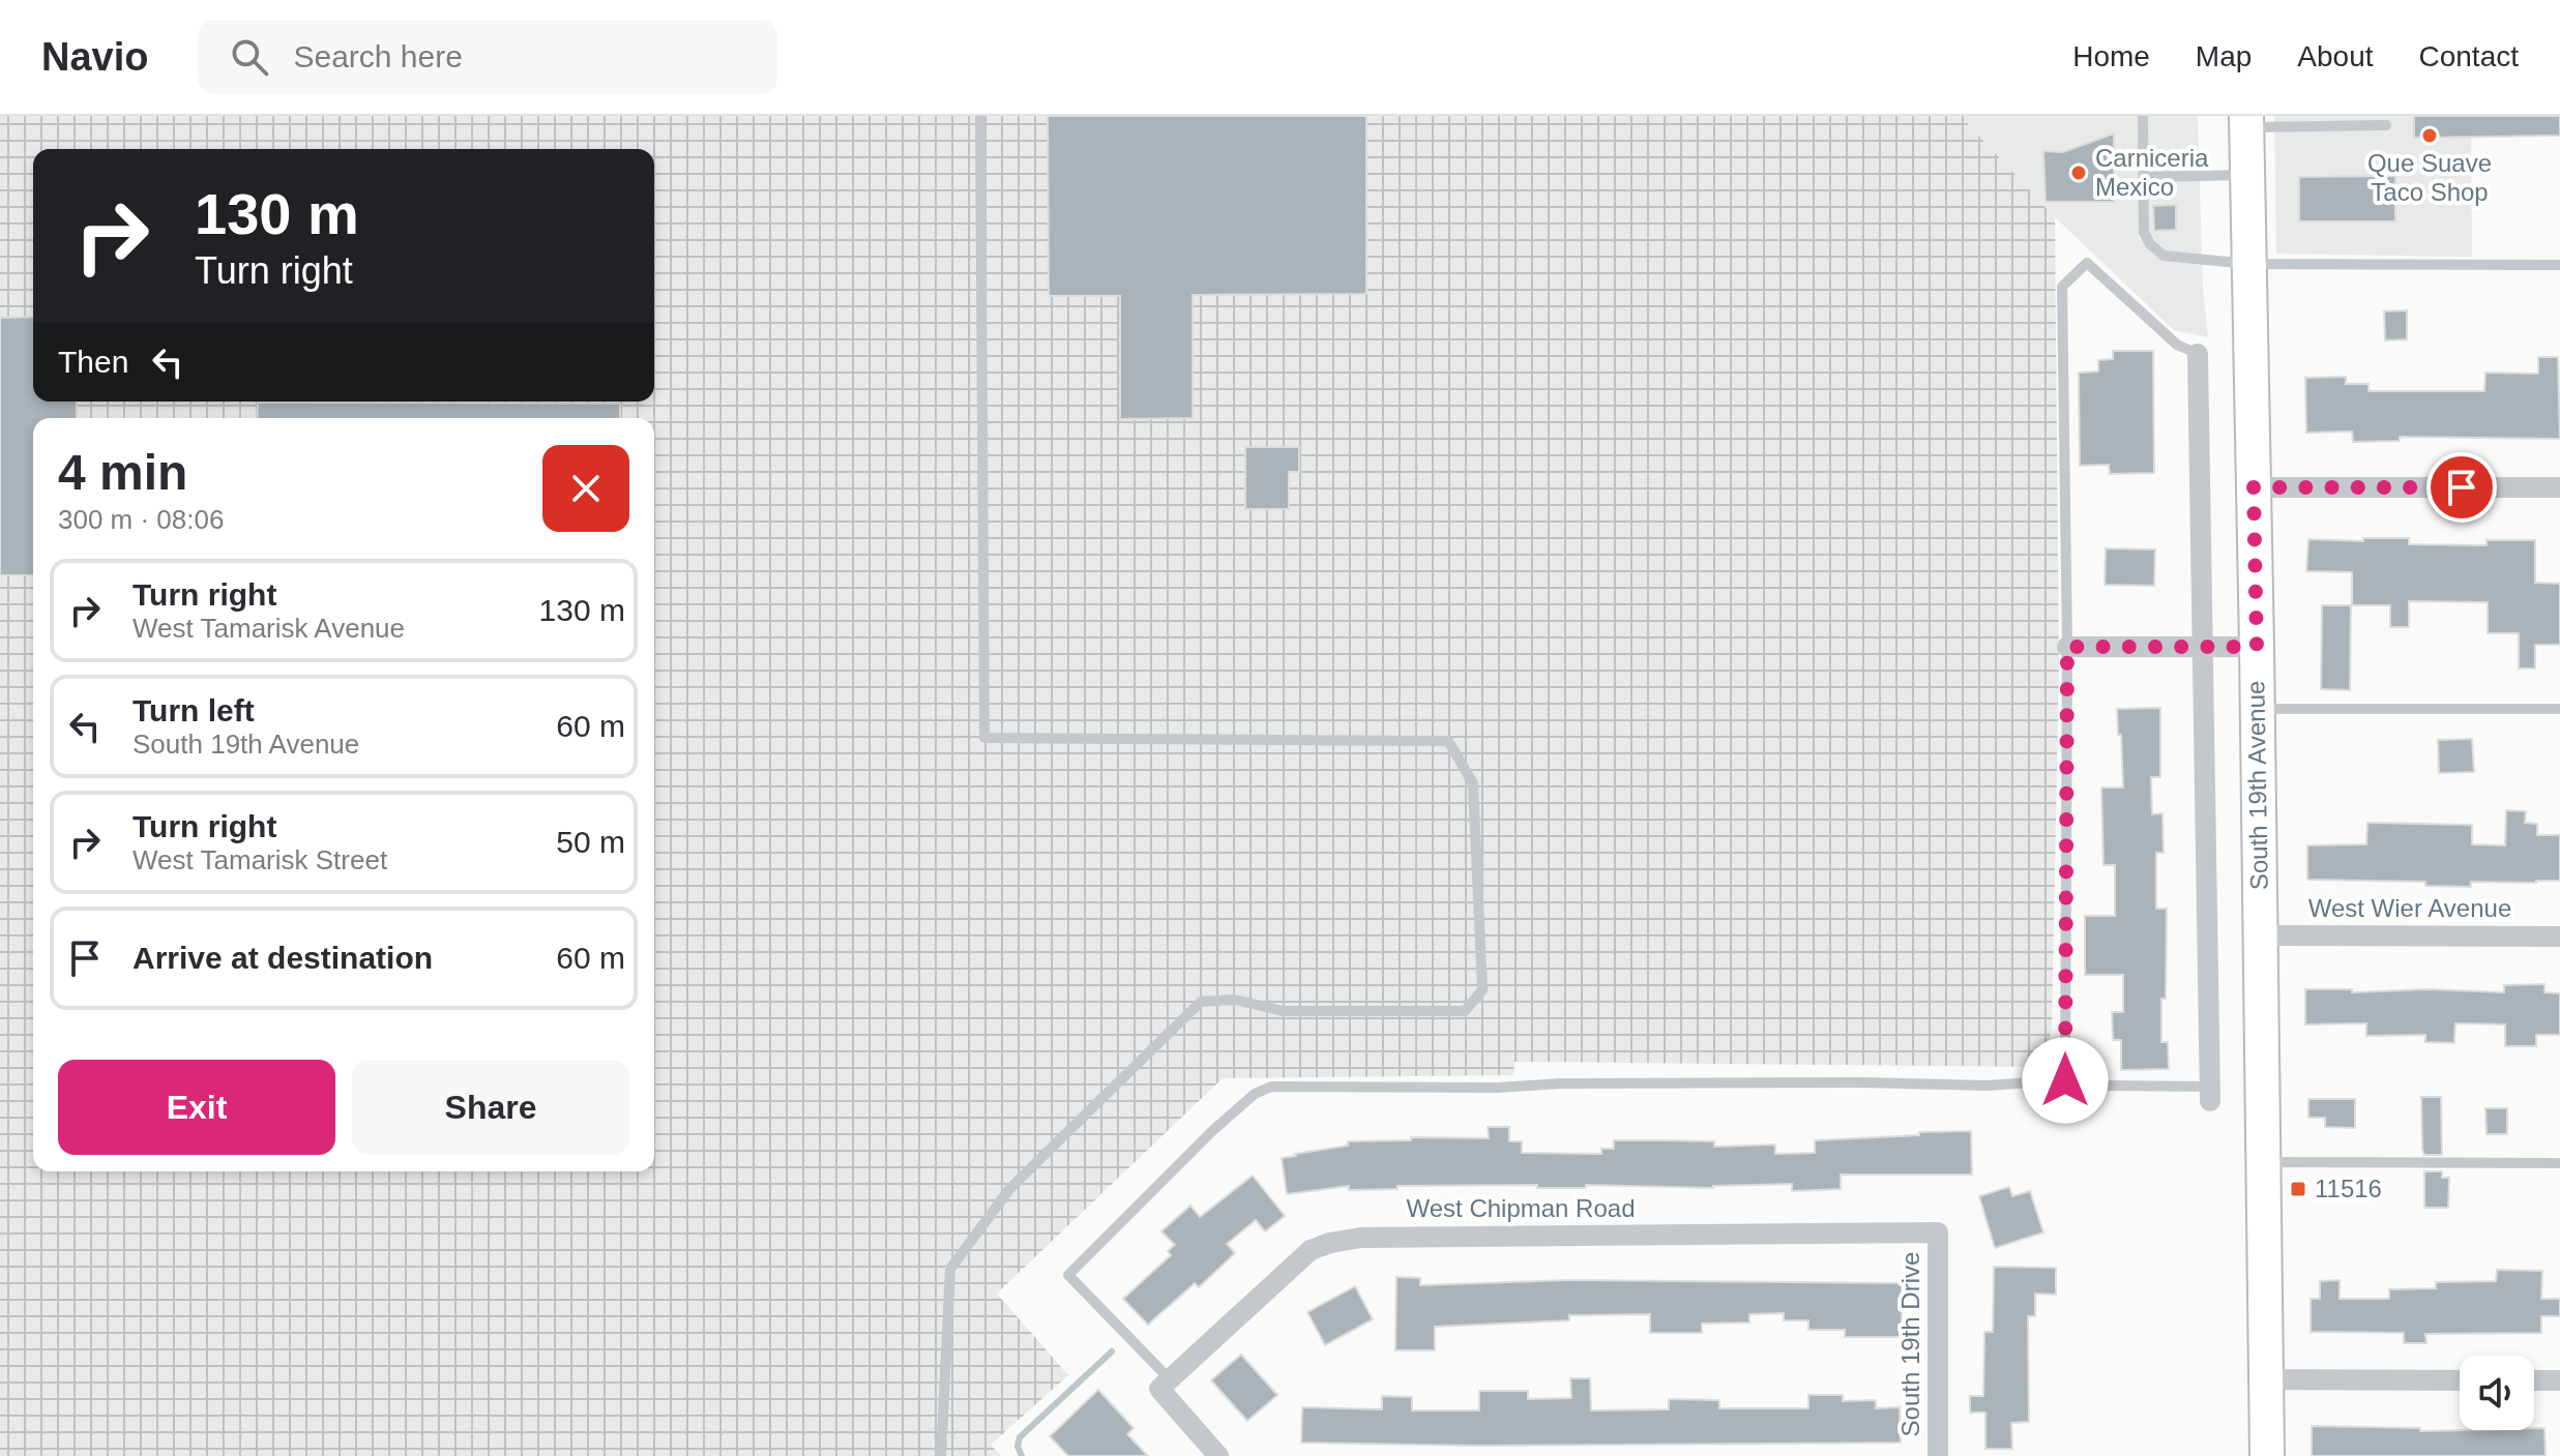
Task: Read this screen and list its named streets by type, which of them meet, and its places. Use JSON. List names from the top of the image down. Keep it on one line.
{"streets":{"main road":["South 19th Avenue"],"street":["West Wier Avenue","West Chipman Road","South 19th Drive"]},"crossings":[["South 19th Avenue","West Wier Avenue"],["West Chipman Road","South 19th Drive"]],"places":{"other":["Que Suave Taco Shop","Carniceria Mexico"],"transit":["11516"]},"page":{"header":"Navio","search":"Search here","nav":["Home","Map","About","Contact"],"turn":["130 m","Turn right"],"then":"Then","heading":["4 min","300 m · 08:06"],"list":[{"name":"Turn right","note":"West Tamarisk Avenue","value":"130 m"},{"name":"Turn left","note":"South 19th Avenue","value":"60 m"},{"name":"Turn right","note":"West Tamarisk Street","value":"50 m"},{"name":"Arrive at destination","value":"60 m"}],"buttons":["Exit","Share"]}}
